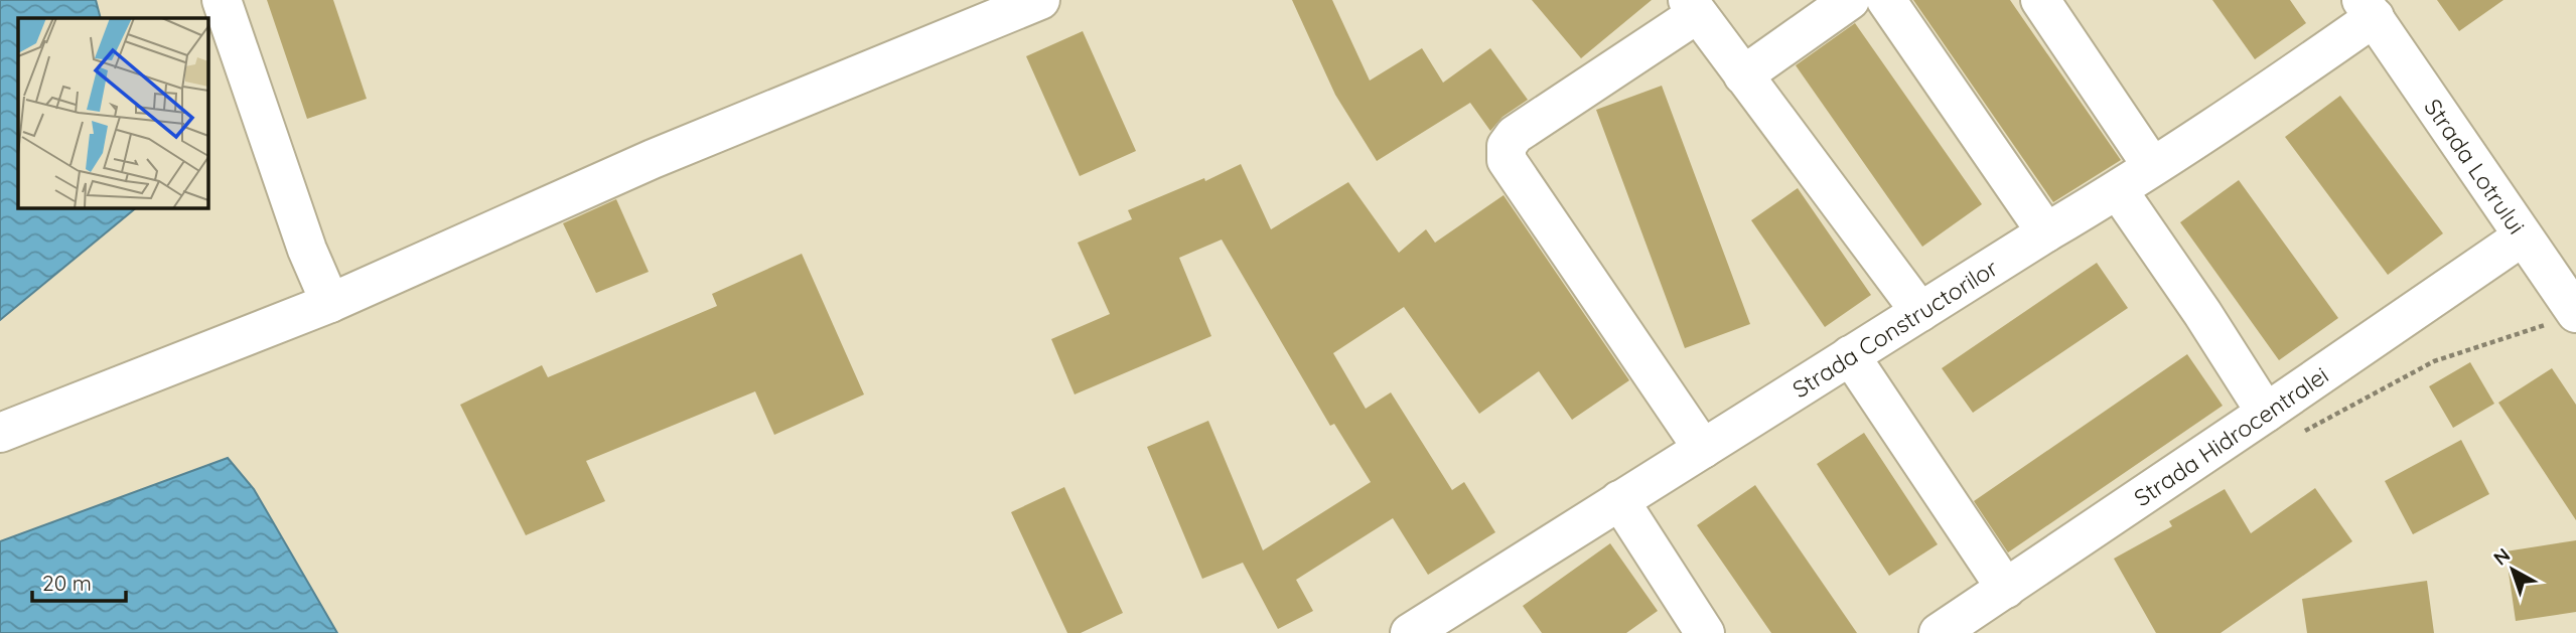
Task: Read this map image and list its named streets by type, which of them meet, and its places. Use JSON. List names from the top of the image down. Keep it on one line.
{"streets":{"street":["Strada Lotrului","Strada Constructorilor","Strada Hidrocentralei"]},"crossings":[["Strada Lotrului","Strada Constructorilor"],["Strada Lotrului","Strada Hidrocentralei"]],"scale_bar":"20 m","north":"top left"}
